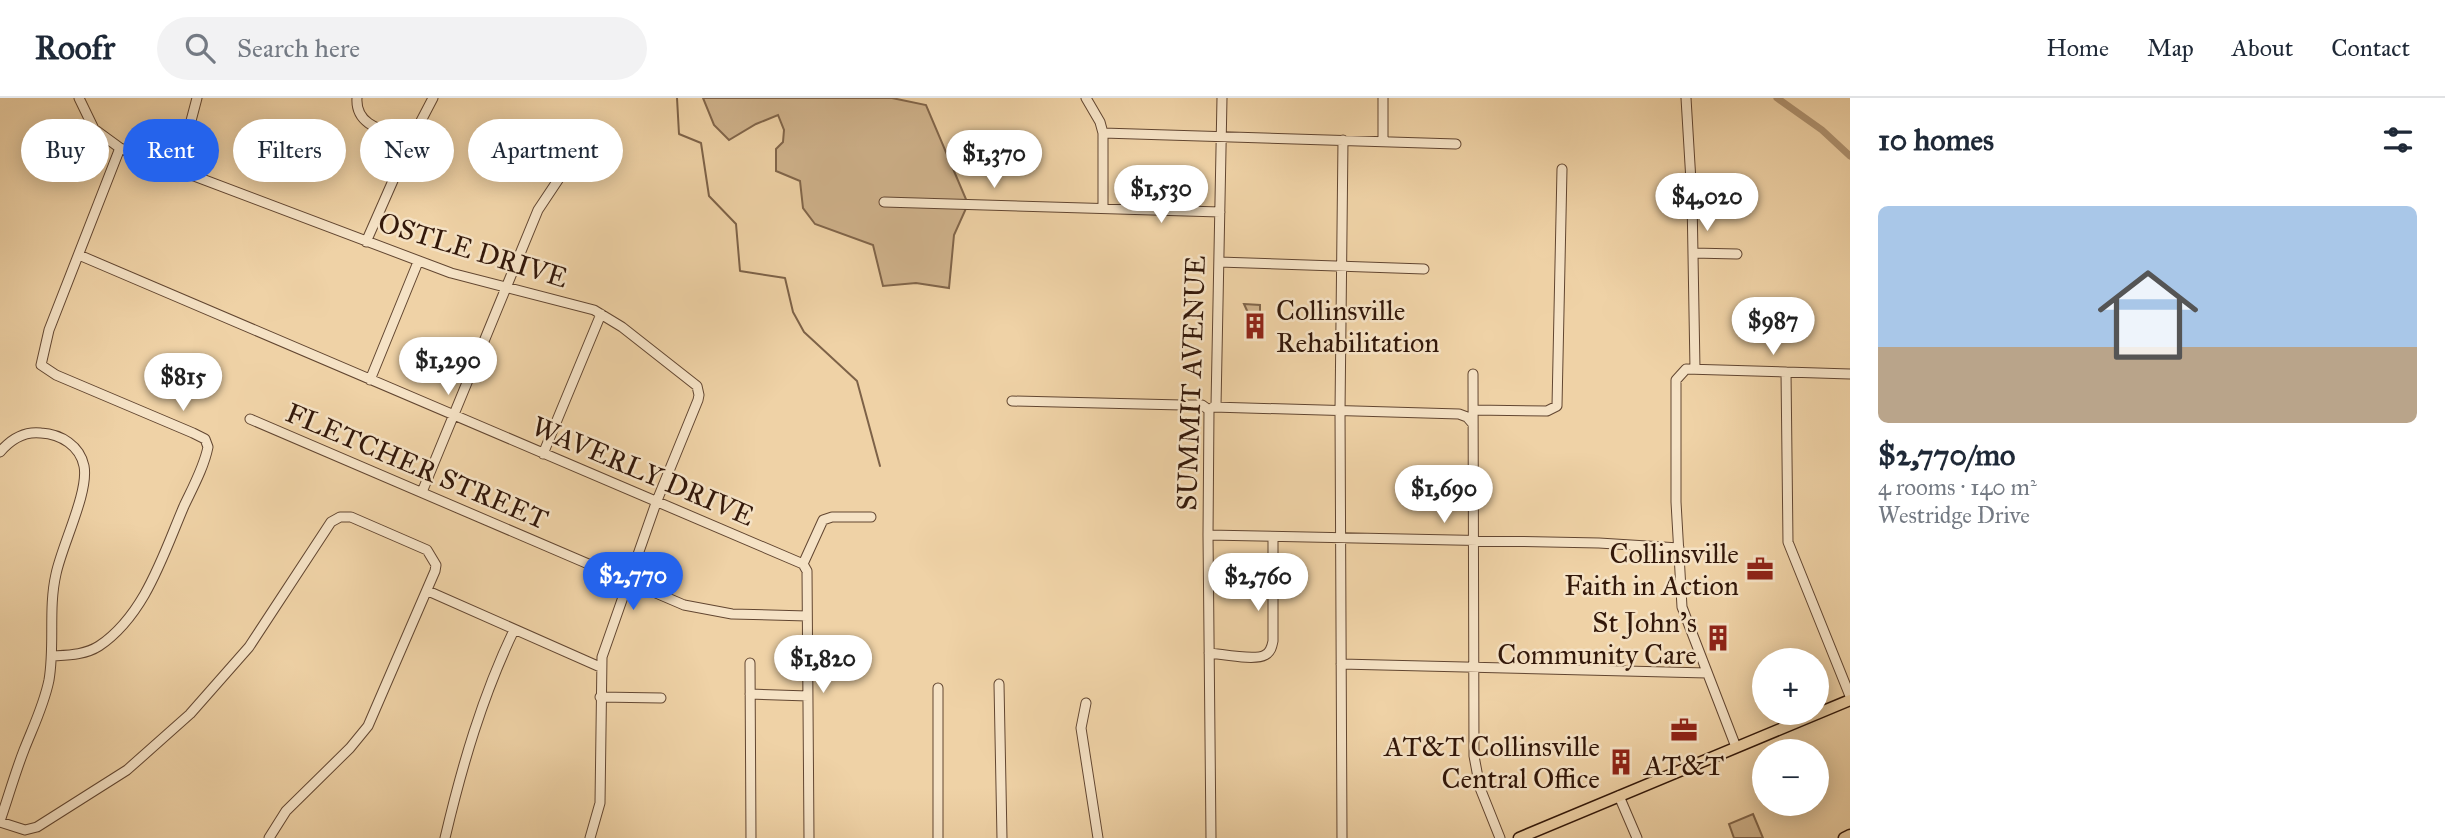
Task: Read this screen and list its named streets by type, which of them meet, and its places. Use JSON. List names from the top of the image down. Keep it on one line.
{"streets":{"street":["OSTLE DRIVE","SUMMIT AVENUE","FLETCHER STREET","WAVERLY DRIVE"]},"crossings":[["OSTLE DRIVE","WAVERLY DRIVE"]],"places":{"building":["Collinsville Rehabilitation","St John's Community Care","AT&T Collinsville Central Office"],"office":["Collinsville Faith in Action","AT&T"]},"page":{"header":"Roofr","search":"Search here","nav":["Home","Map","About","Contact"],"heading":"10 homes","chip":["Buy","Rent","Filters","New","Apartment"],"price":["$1,370","$1,530","$4,020","$987","$1,290","$815","$1,690","$2,770","$2,760","$1,820"],"list":[{"name":"$2,770/mo","note":"4 rooms · 140 m² · Westridge Drive"}],"map_buttons":["+","−"]}}
